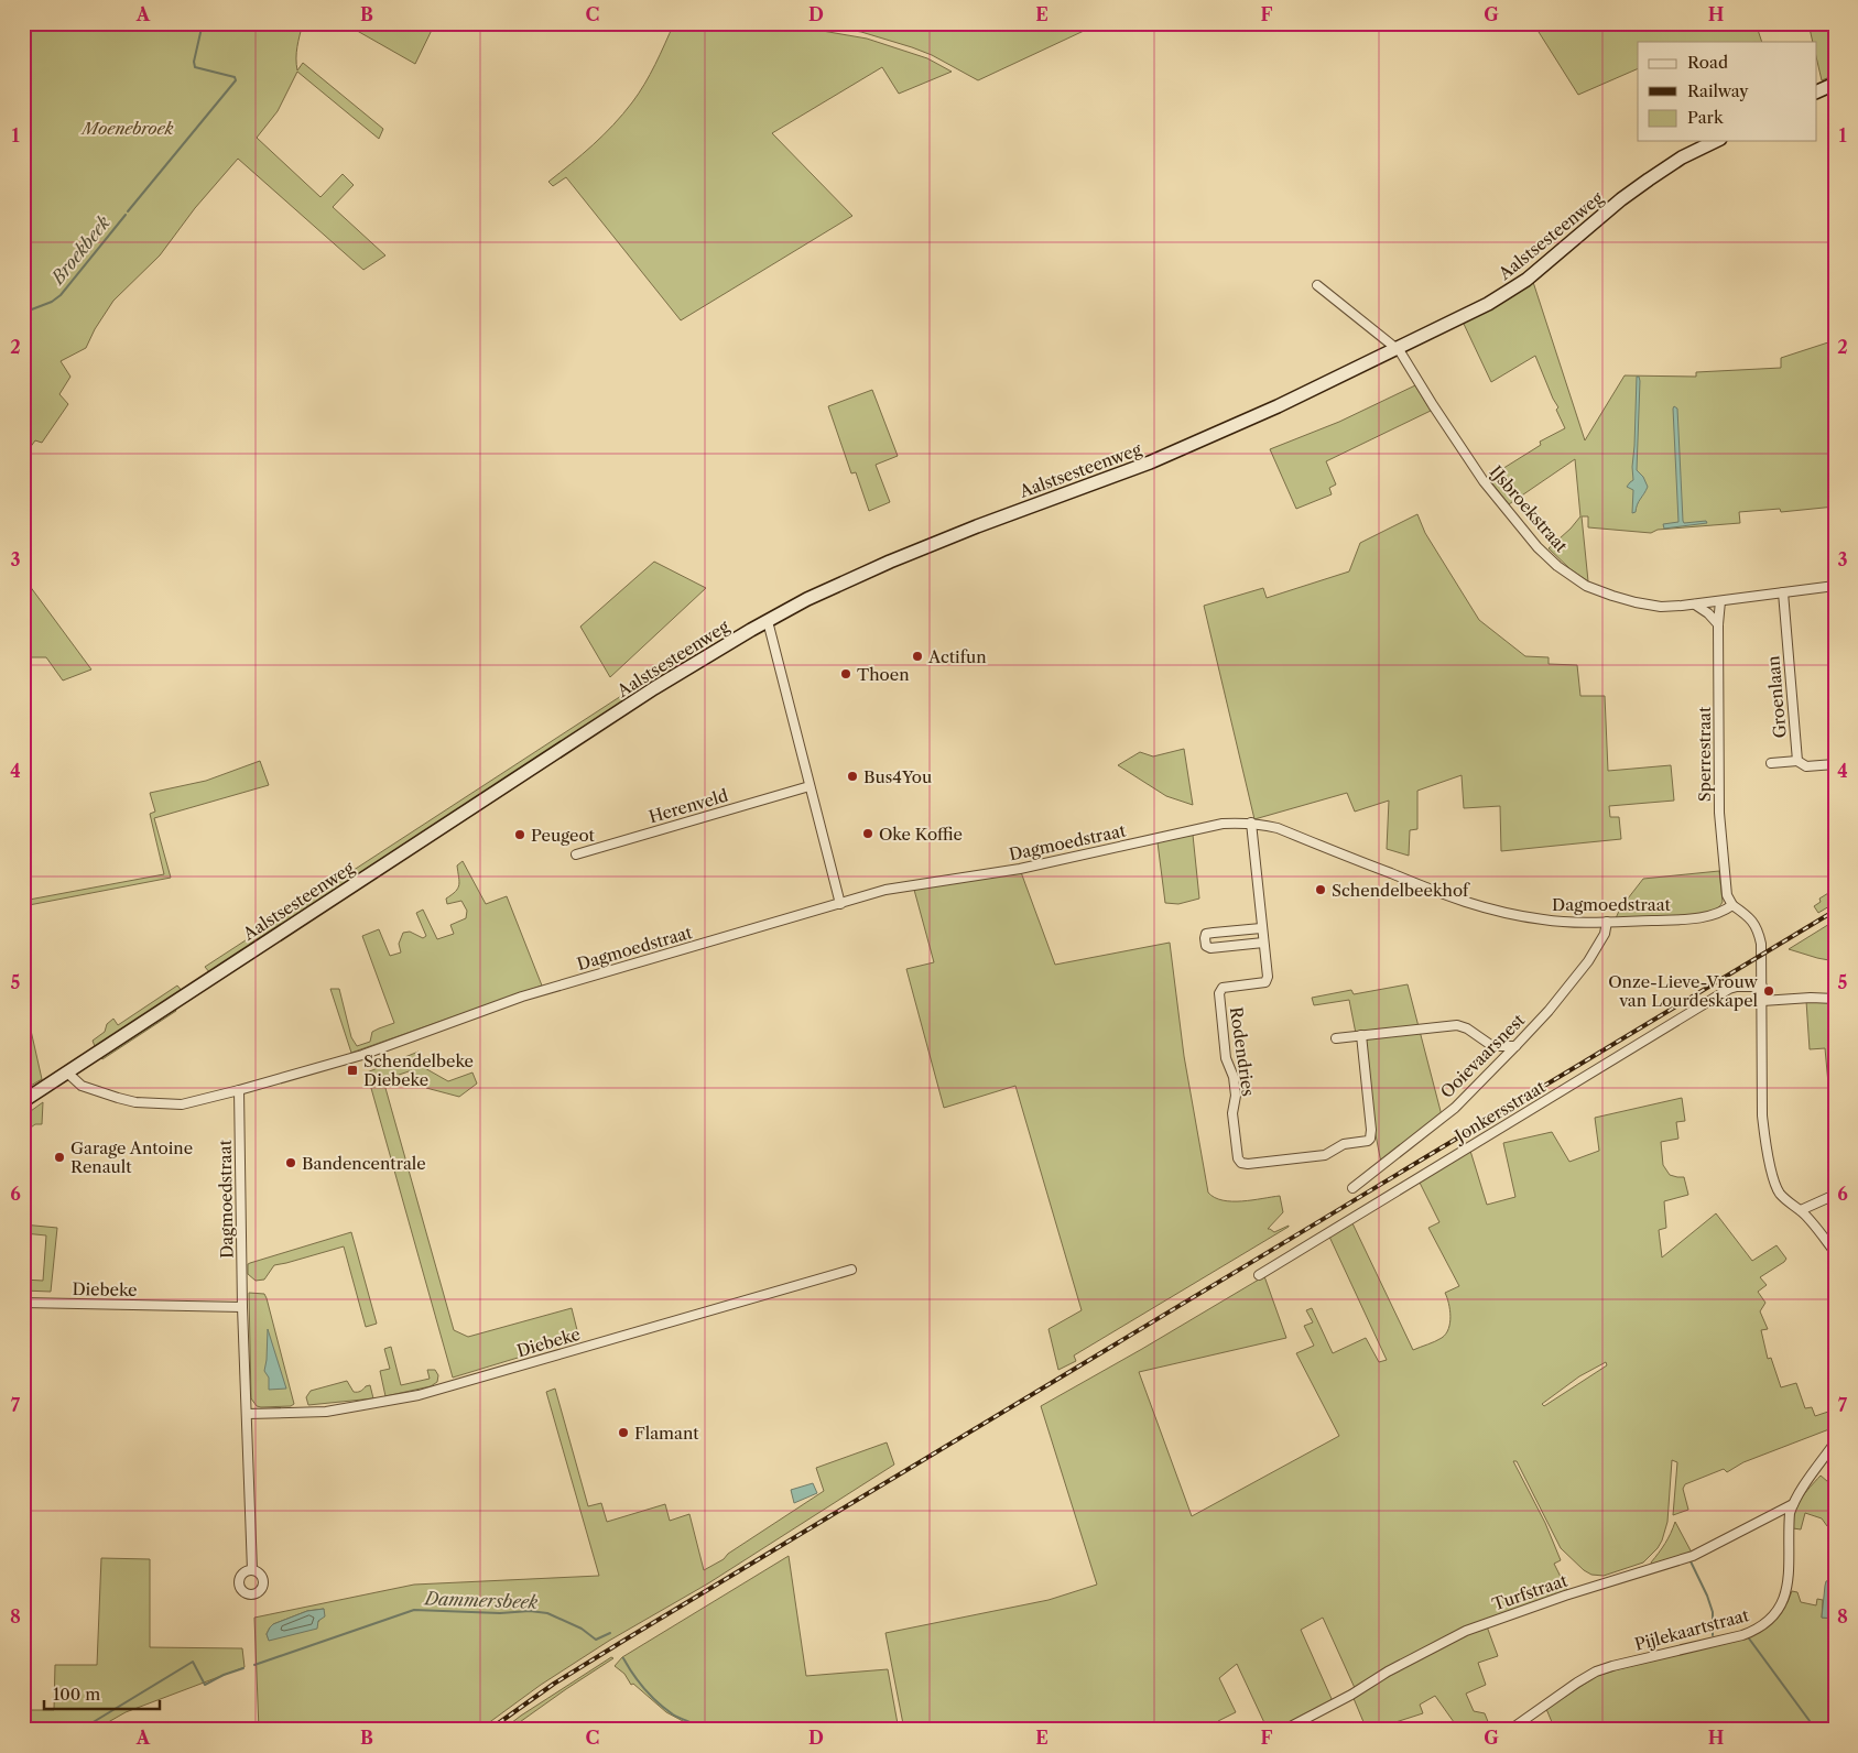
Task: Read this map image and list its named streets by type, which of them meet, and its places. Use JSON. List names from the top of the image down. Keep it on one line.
{"streets":{"main road":["Aalstsesteenweg"],"street":["IJsbroekstraat","Groenlaan","Sperrestraat","Herenveld","Dagmoedstraat","Rodendries","Ooievaarsnest","Jonkersstraat","Diebeke","Turfstraat","Pijlekaartstraat"]},"crossings":[["Aalstsesteenweg","IJsbroekstraat"],["Aalstsesteenweg","Dagmoedstraat"],["IJsbroekstraat","Groenlaan"],["IJsbroekstraat","Sperrestraat"],["Sperrestraat","Dagmoedstraat"],["Dagmoedstraat","Rodendries"],["Dagmoedstraat","Ooievaarsnest"],["Dagmoedstraat","Diebeke"],["Turfstraat","Pijlekaartstraat"]],"water":["Broekbeek","Dammersbeek"],"parks":["Moenebroek"],"places":{"other":["Actifun","Thoen","Bus4You","Oke Koffie","Peugeot","Schendelbeekhof","Onze-Lieve-Vrouw van Lourdeskapel","Garage Antoine Renault","Bandencentrale","Flamant"],"transit":["Schendelbeke Diebeke"]},"legend":["Road","Railway","Park"],"scale_bar":"100 m","grid":{"columns":["A","B","C","D","E","F","G","H"],"rows":["1","2","3","4","5","6","7","8"]}}
